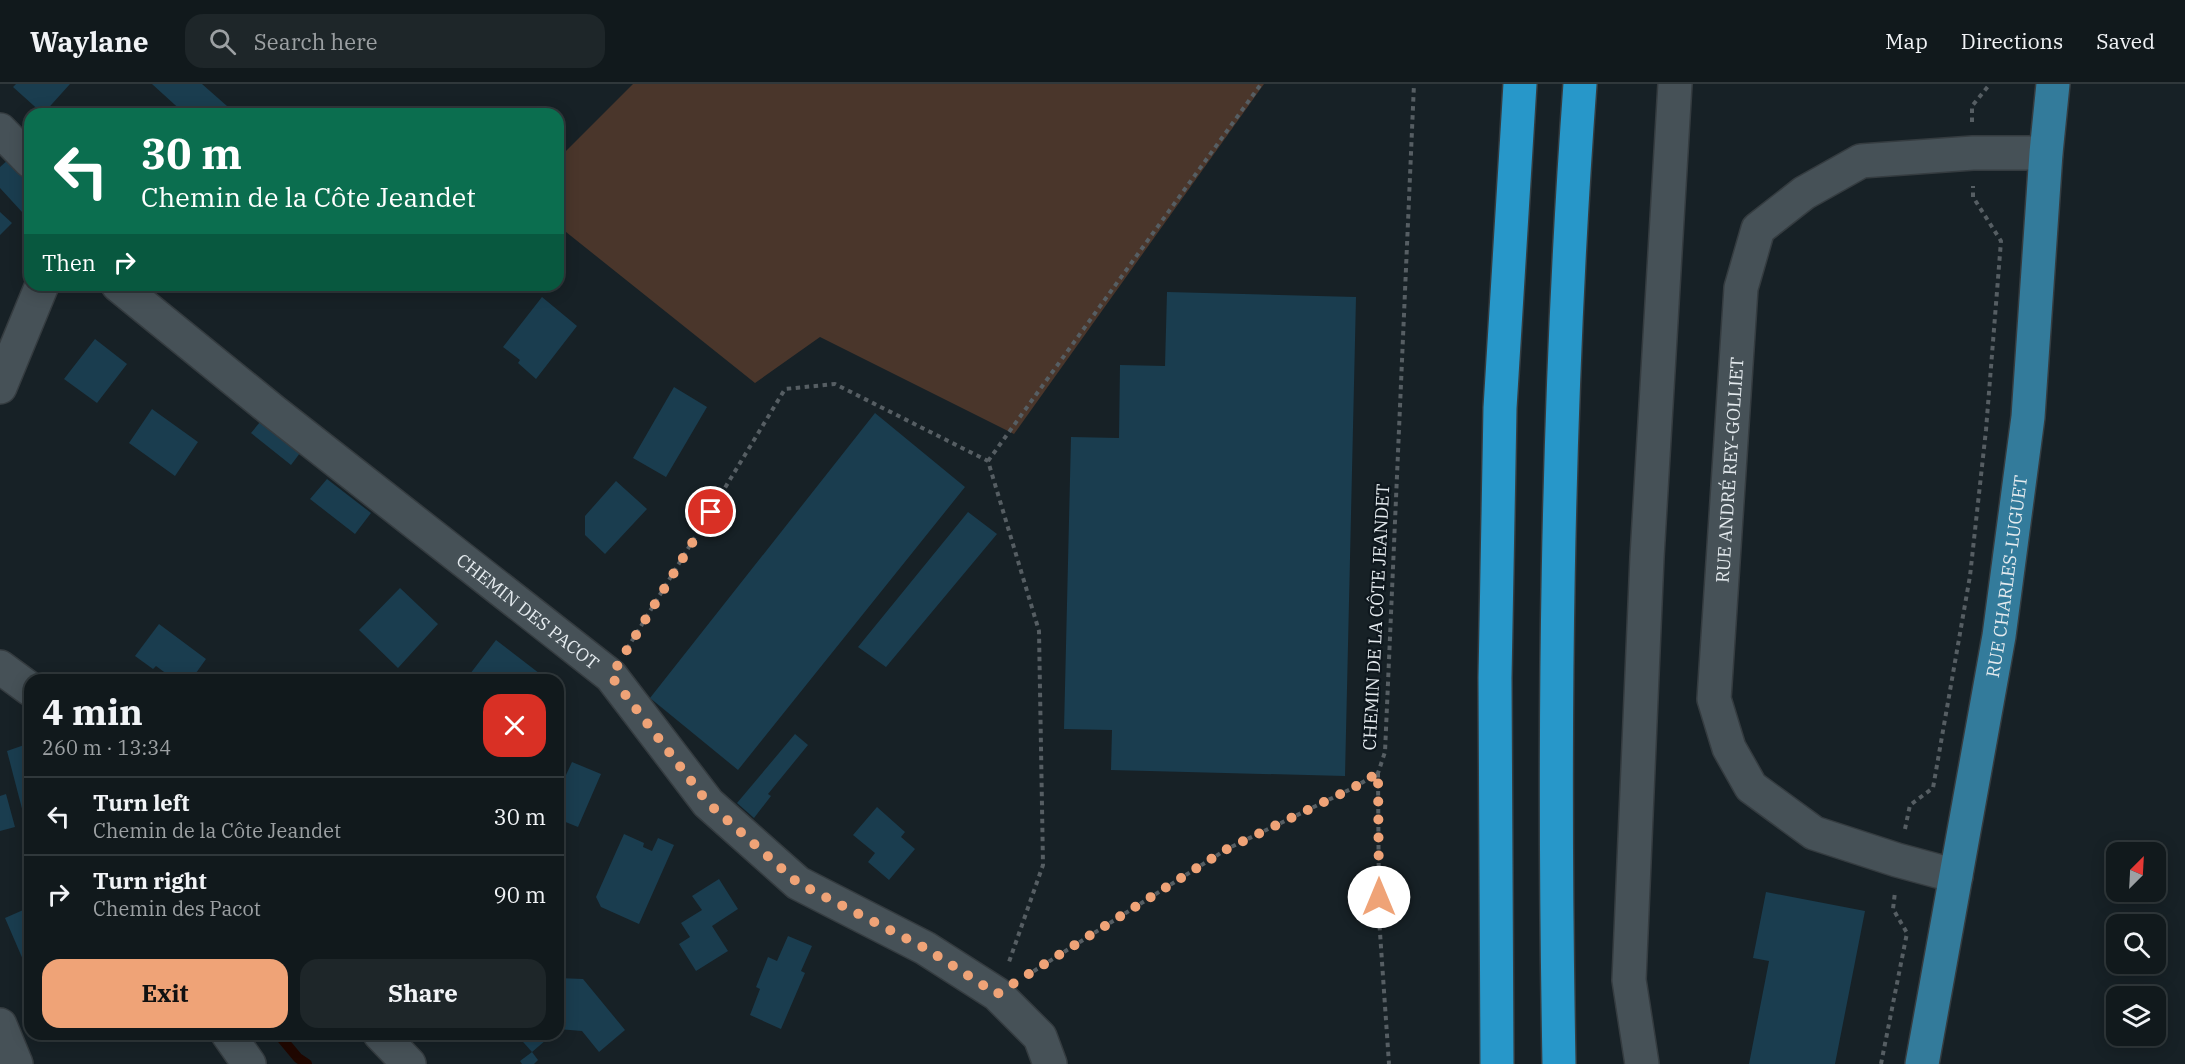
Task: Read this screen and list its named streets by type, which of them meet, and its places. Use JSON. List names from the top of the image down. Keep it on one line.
{"streets":{"main road":["RUE CHARLES-LUGUET"],"street":["RUE ANDRÉ REY-GOLLIET","CHEMIN DES PACOT"],"path":["CHEMIN DE LA CÔTE JEANDET"]},"crossings":[["RUE ANDRÉ REY-GOLLIET","RUE CHARLES-LUGUET"],["CHEMIN DES PACOT","CHEMIN DE LA CÔTE JEANDET"]],"north":"top right","page":{"header":"Waylane","search":"Search here","nav":["Map","Directions","Saved"],"turn":["30 m","Chemin de la Côte Jeandet"],"then":"Then","heading":["4 min","260 m · 13:34"],"list":[{"name":"Turn left","note":"Chemin de la Côte Jeandet","value":"30 m"},{"name":"Turn right","note":"Chemin des Pacot","value":"90 m"}],"buttons":["Exit","Share"]}}
